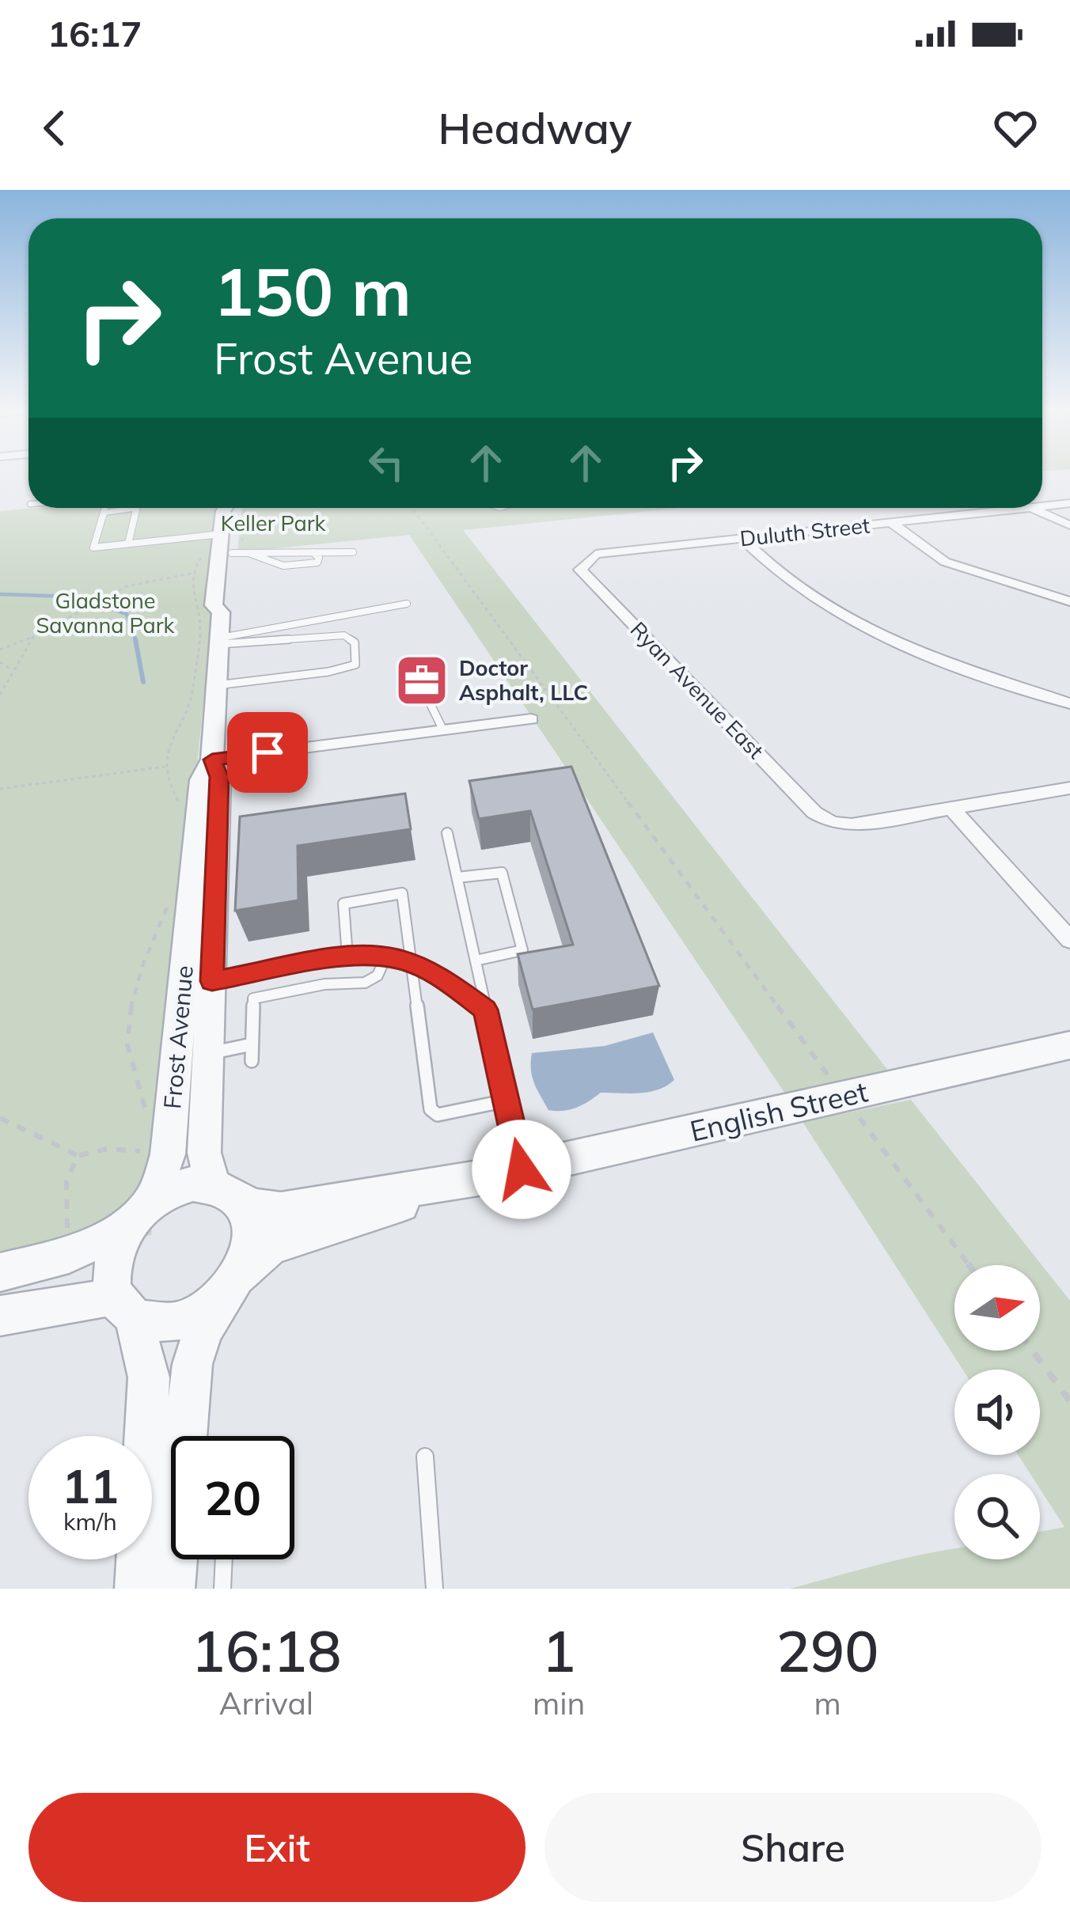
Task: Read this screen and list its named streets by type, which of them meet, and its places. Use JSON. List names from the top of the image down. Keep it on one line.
{"streets":{"street":["Duluth Street","Ryan Avenue East","Frost Avenue","English Street"]},"crossings":[["Duluth Street","Ryan Avenue East"],["Frost Avenue","English Street"]],"parks":["Keller Park","Gladstone Savanna Park"],"places":{"office":["Doctor Asphalt, LLC"]},"north":"right","page":{"status":"16:17","header":"Headway","turn":["150 m","Frost Avenue"],"speed":"11 km/h","limit":"20","eta":["16:18","Arrival","1","min","290","m"],"buttons":["Exit","Share"]}}
